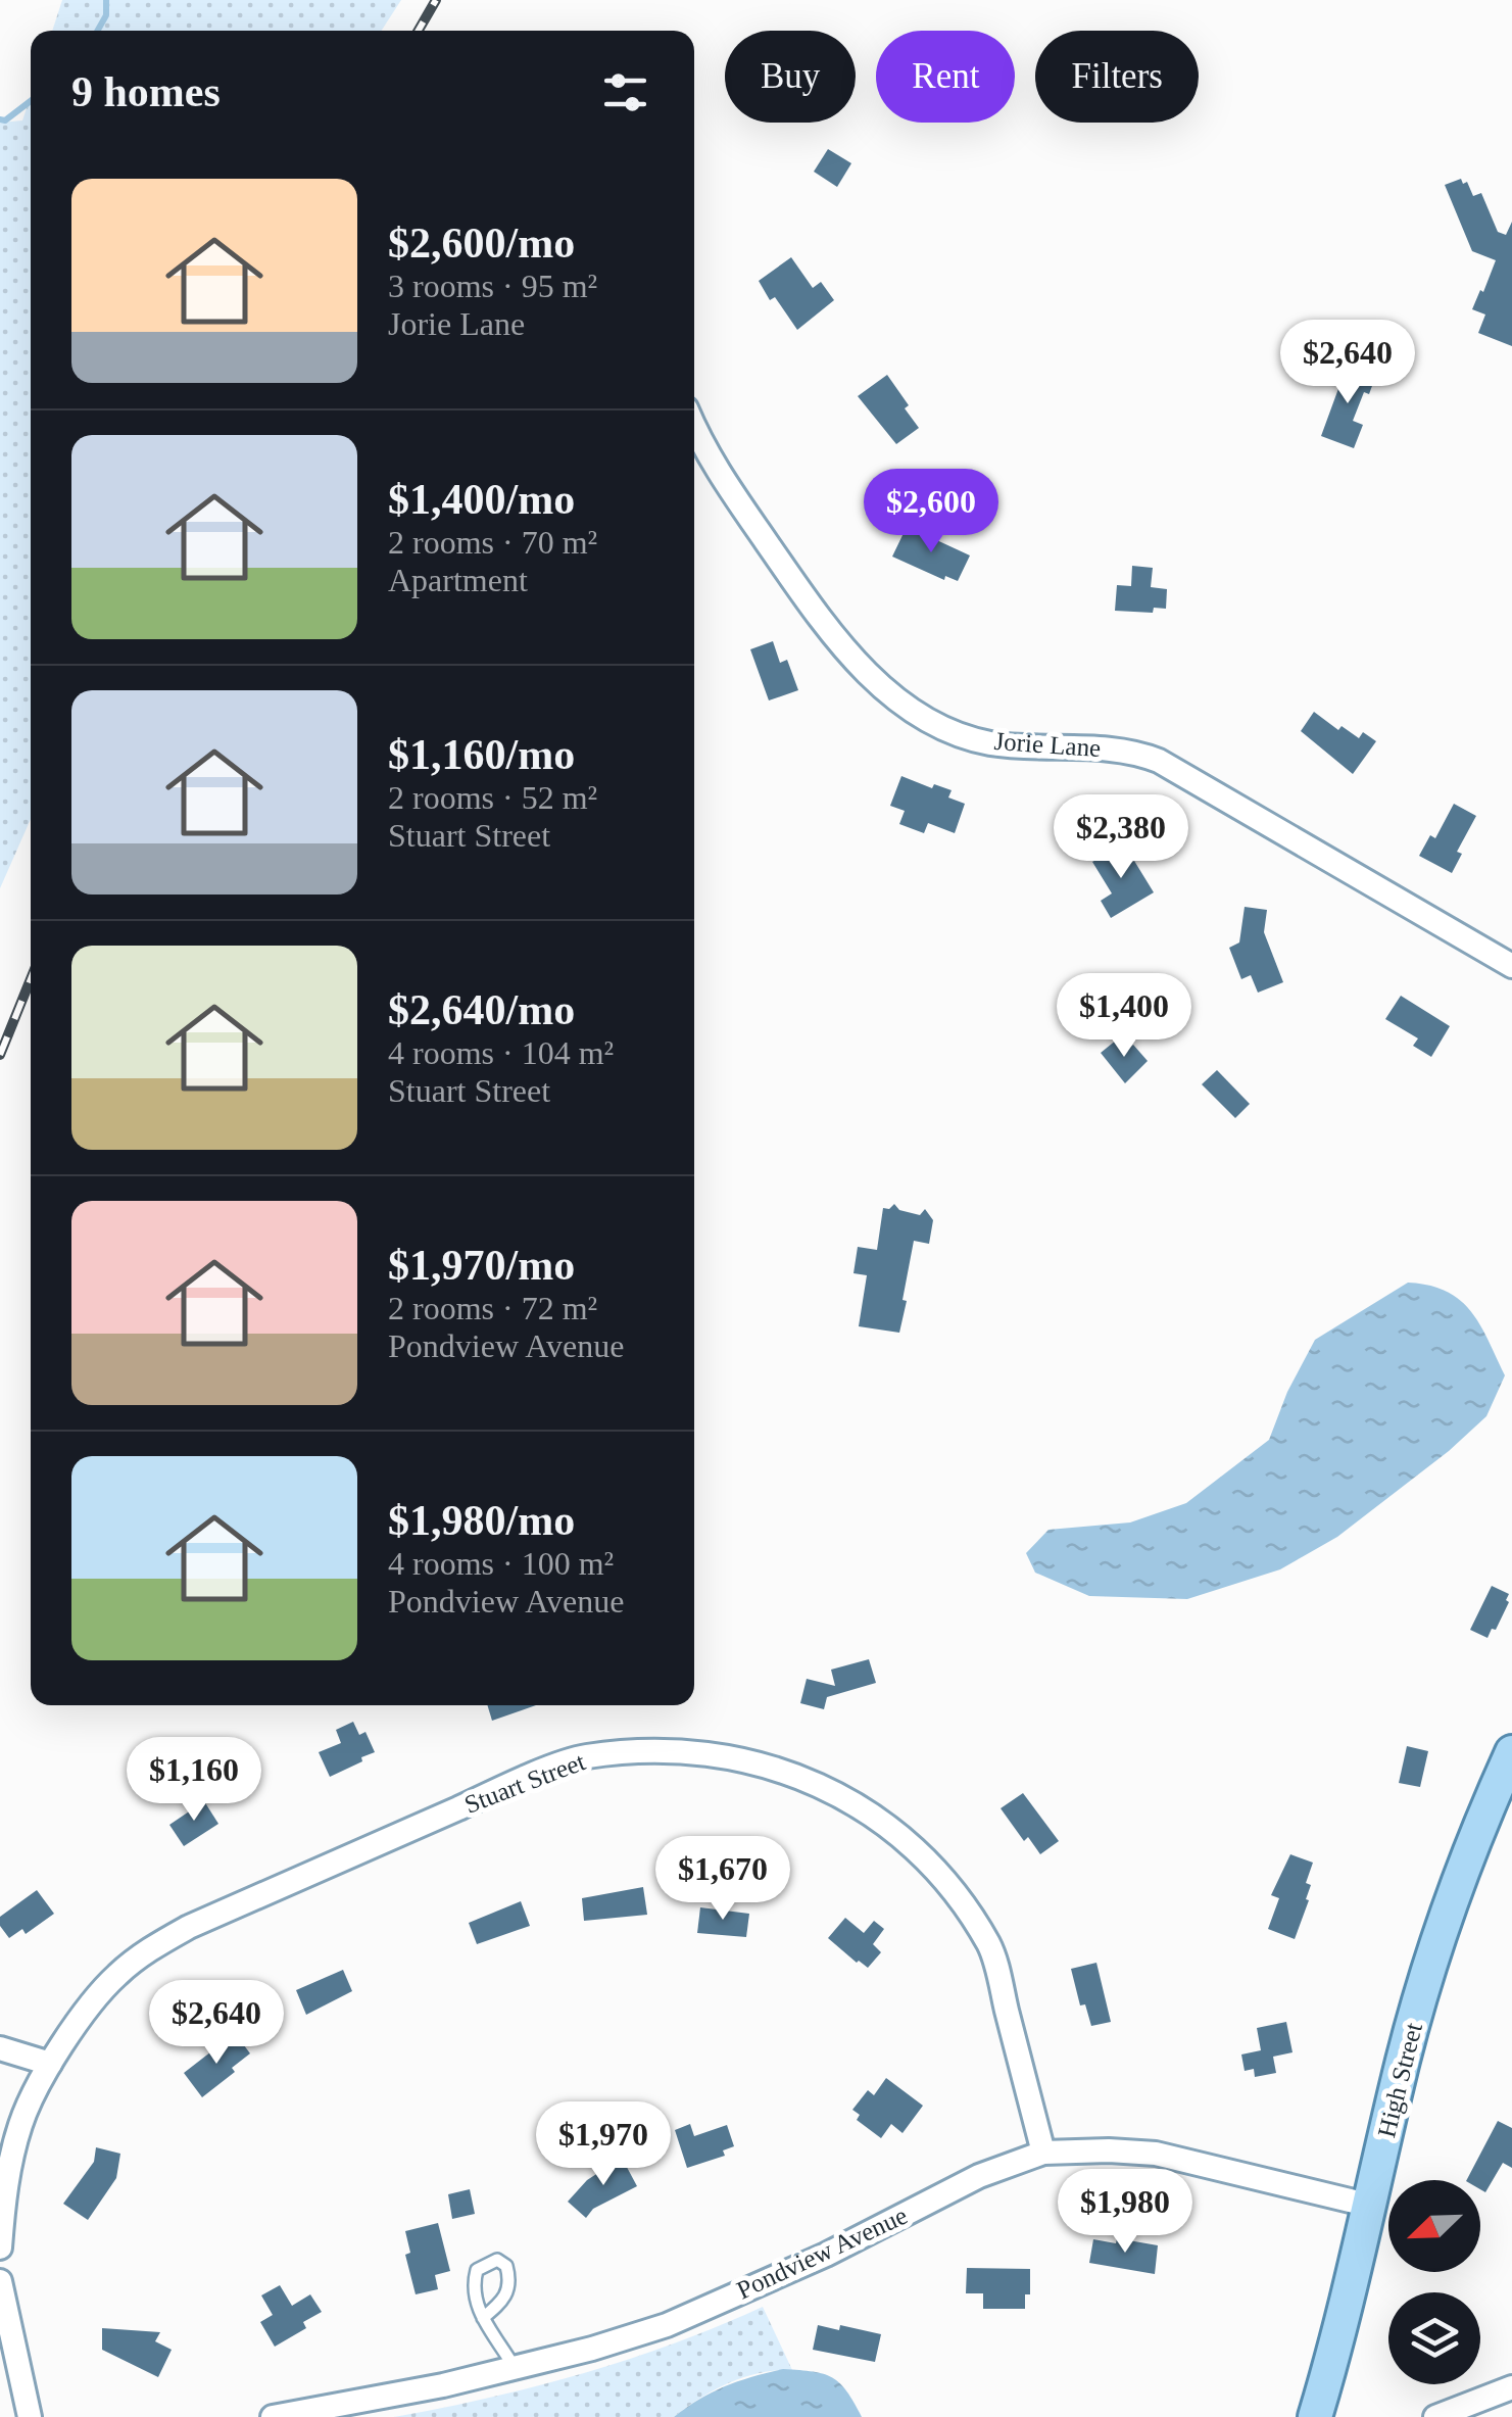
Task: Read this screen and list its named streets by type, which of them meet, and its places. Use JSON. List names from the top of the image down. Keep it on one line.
{"streets":{"main road":["High Street"],"street":["Jorie Lane","Stuart Street","Pondview Avenue"]},"crossings":[["Stuart Street","Pondview Avenue"],["High Street","Pondview Avenue"]],"north":"bottom left","page":{"chip":["Buy","Rent","Filters"],"heading":"9 homes","list":[{"name":"$2,600/mo","note":"3 rooms · 95 m² · Jorie Lane"},{"name":"$1,400/mo","note":"2 rooms · 70 m² · Apartment"},{"name":"$1,160/mo","note":"2 rooms · 52 m² · Stuart Street"},{"name":"$2,640/mo","note":"4 rooms · 104 m² · Stuart Street"},{"name":"$1,970/mo","note":"2 rooms · 72 m² · Pondview Avenue"},{"name":"$1,980/mo","note":"4 rooms · 100 m² · Pondview Avenue"}],"price":["$2,640","$2,600","$2,380","$1,400","$1,160","$1,670","$2,640","$1,970","$1,980"]}}
